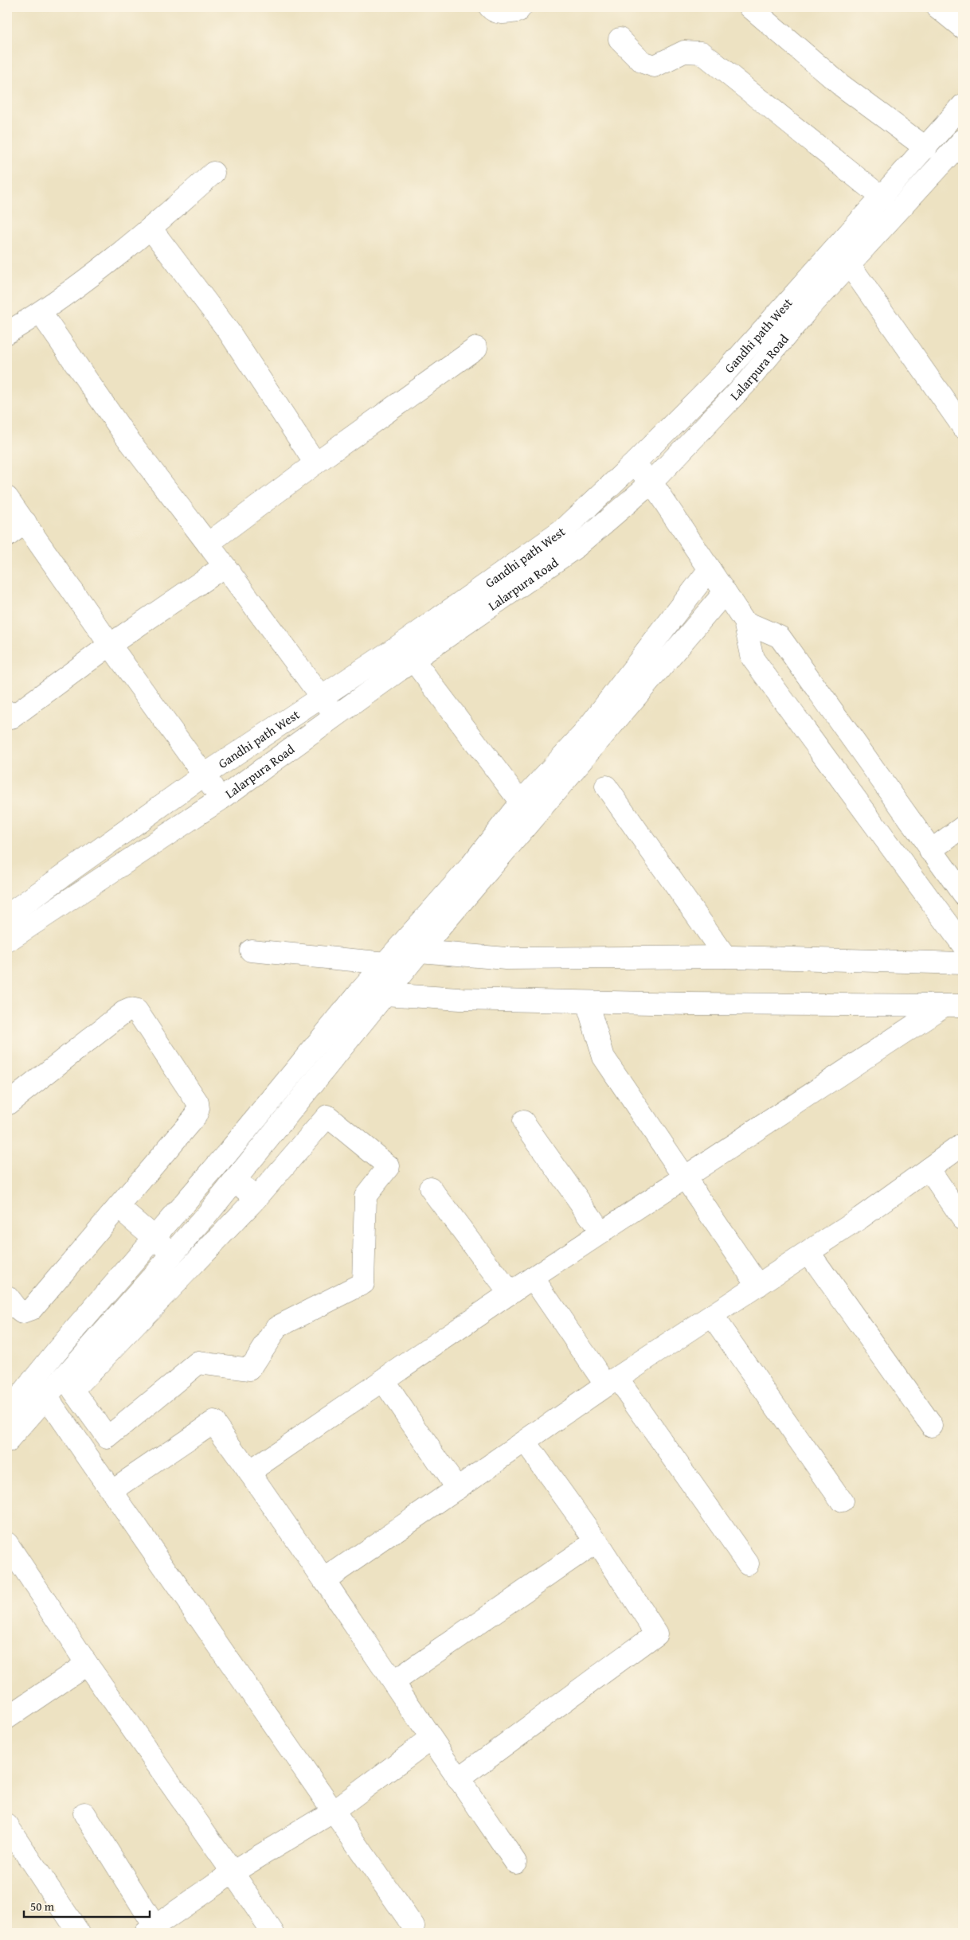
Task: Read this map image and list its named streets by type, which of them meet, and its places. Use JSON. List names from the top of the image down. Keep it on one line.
{"streets":{"street":["Gandhi path West","Lalarpura Road"]},"crossings":[["Gandhi path West","Lalarpura Road"]],"scale_bar":"50 m"}
